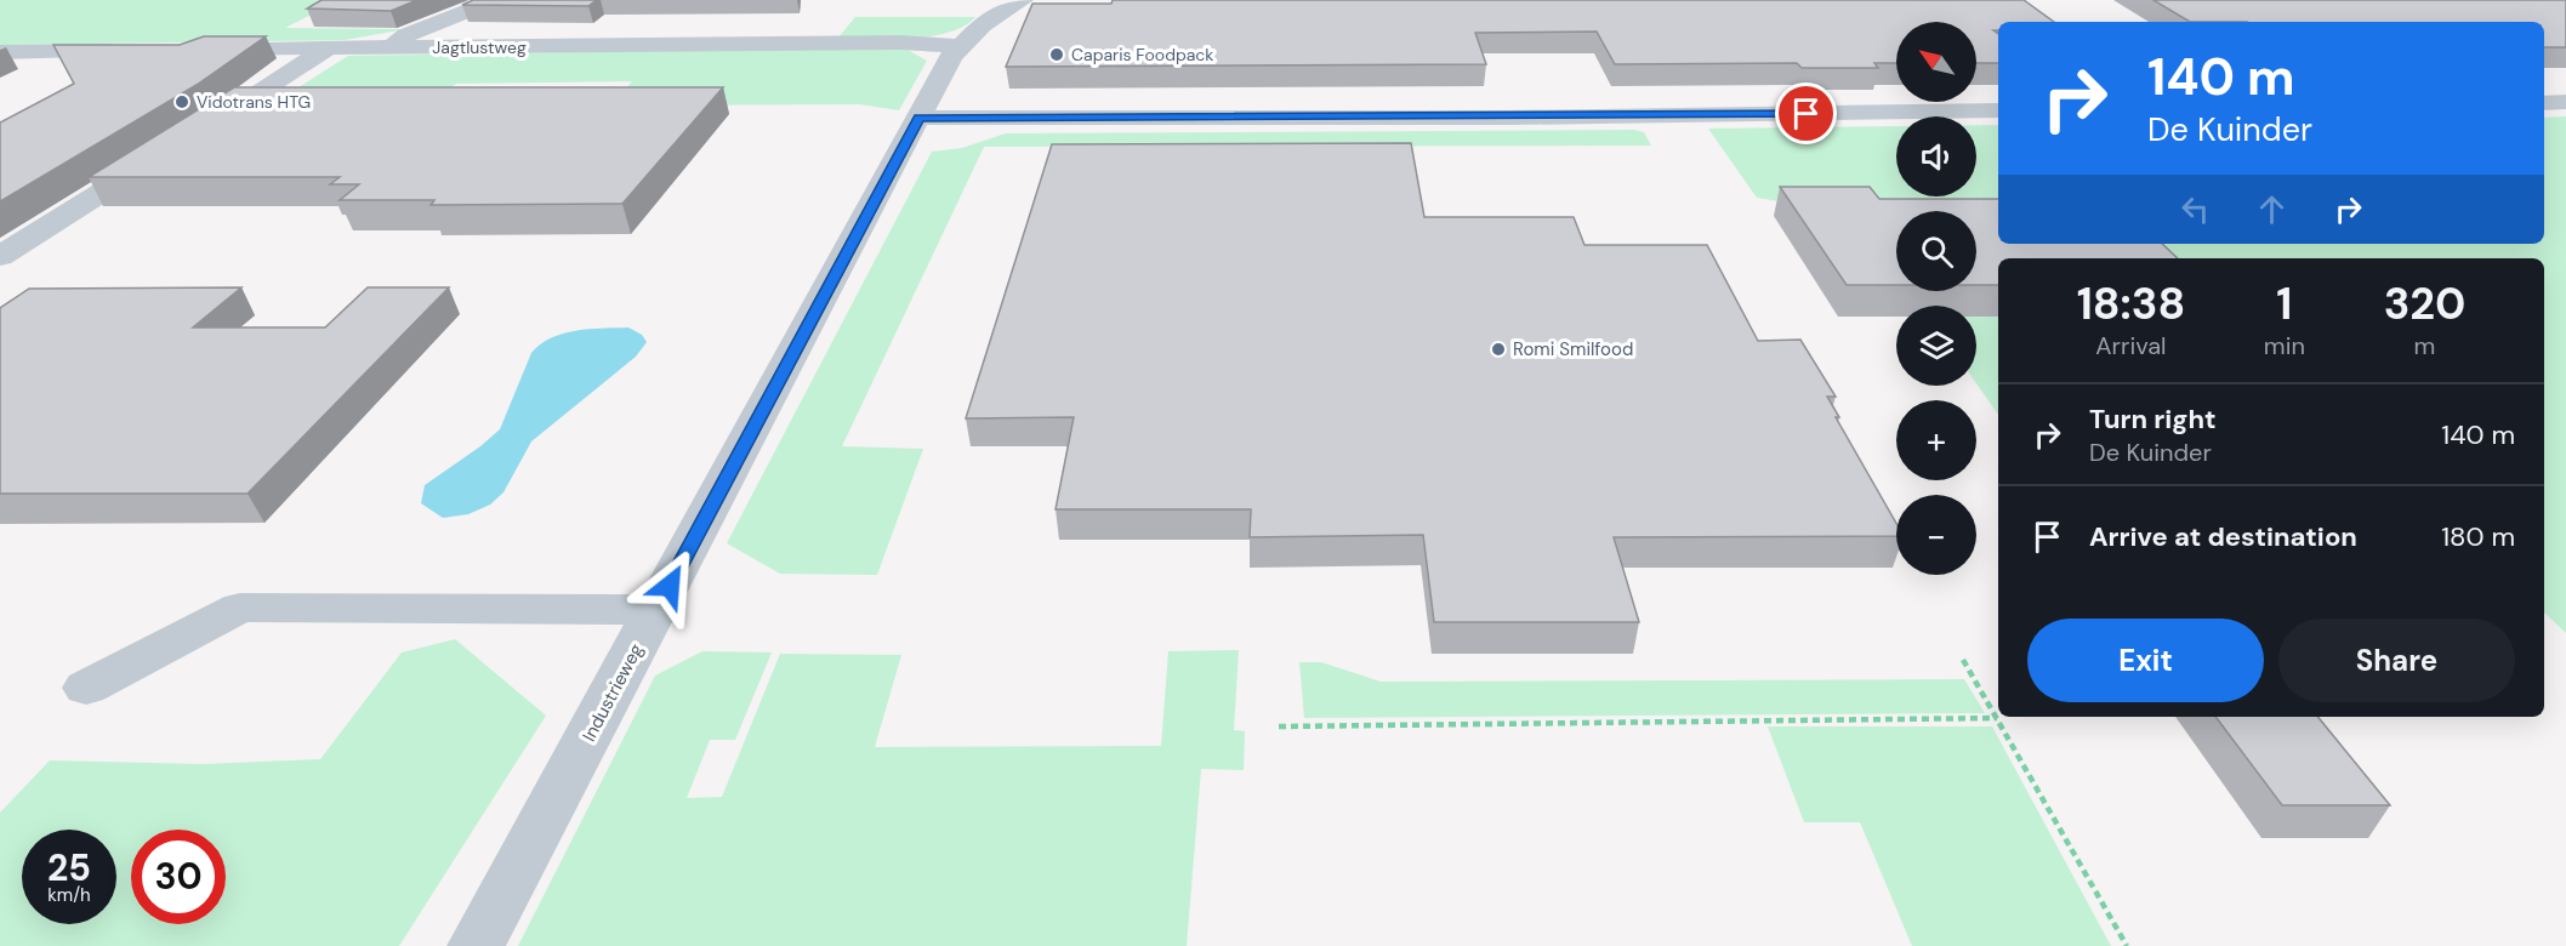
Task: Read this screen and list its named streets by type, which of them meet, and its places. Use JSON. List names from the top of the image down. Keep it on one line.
{"streets":{"street":["Jagtlustweg","Industrieweg"]},"crossings":[["Jagtlustweg","Industrieweg"]],"places":["Caparis Foodpack","Vidotrans HTG","Romi Smilfood"],"north":"top left","page":{"map_buttons":["+","−"],"turn":["140 m","De Kuinder"],"eta":["18:38","Arrival","1","min","320","m"],"list":[{"name":"Turn right","note":"De Kuinder","value":"140 m"},{"name":"Arrive at destination","value":"180 m"}],"buttons":["Exit","Share"],"speed":"25 km/h","limit":"30"}}
